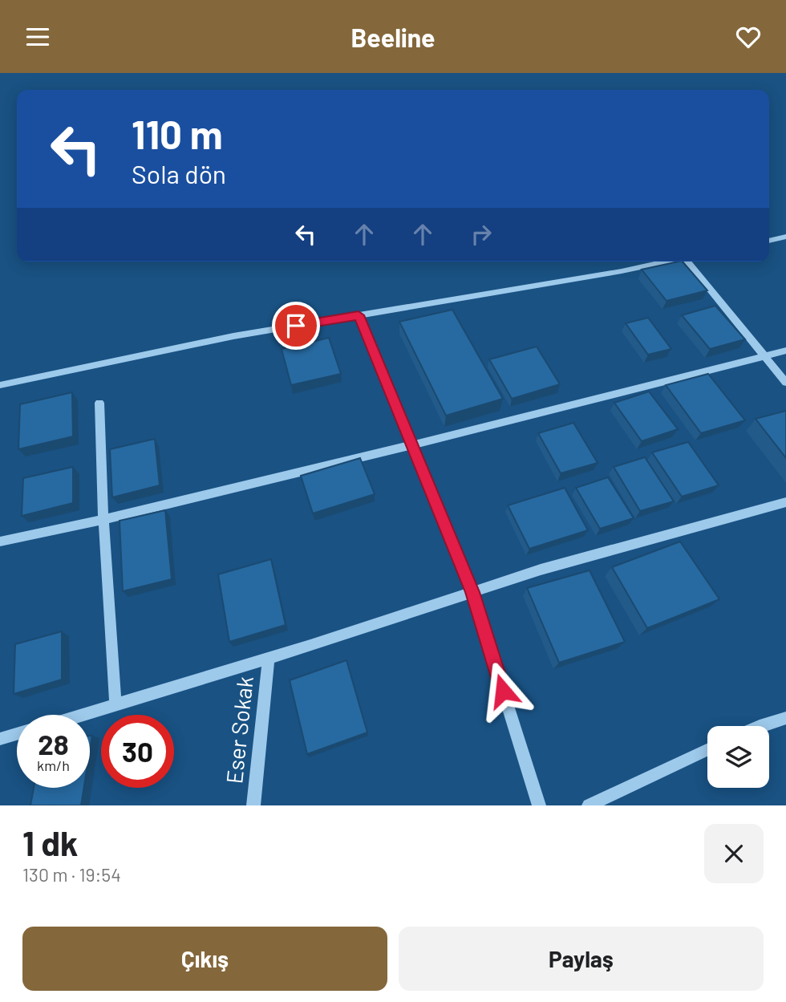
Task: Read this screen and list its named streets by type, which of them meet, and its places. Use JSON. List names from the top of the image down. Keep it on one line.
{"streets":{"street":["Eser Sokak"]},"page":{"header":"Beeline","turn":["110 m","Sola dön"],"speed":"28 km/h","limit":"30","heading":["1 dk","130 m · 19:54"],"buttons":["Çıkış","Paylaş"]}}
